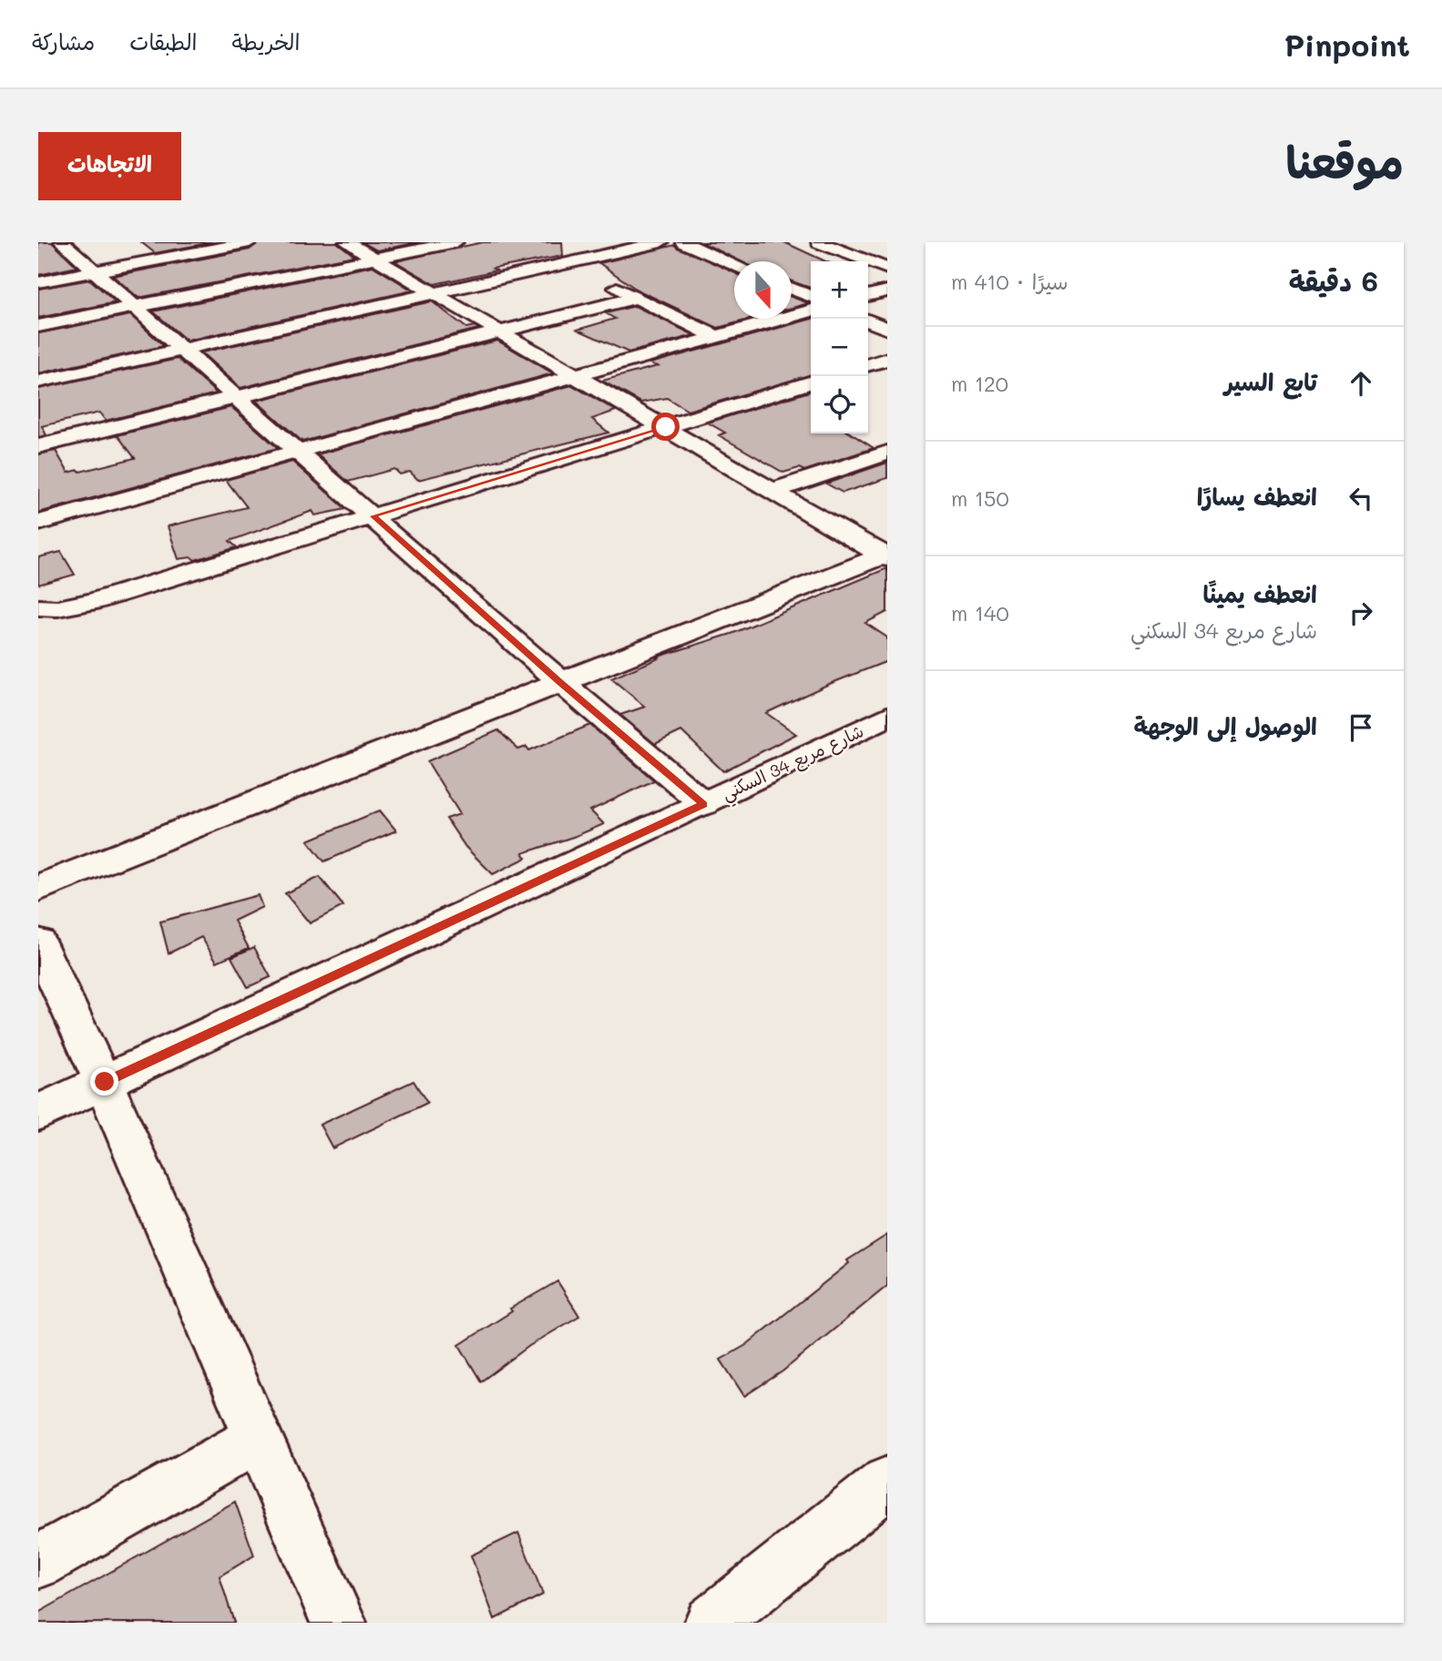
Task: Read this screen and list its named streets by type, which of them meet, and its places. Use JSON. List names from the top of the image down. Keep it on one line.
{"streets":{"street":["شارع مربع 34 السكني"]},"north":"bottom","page":{"header":"Pinpoint","nav":["الخريطة","الطبقات","مشاركة"],"title":"موقعنا","buttons":"الاتجاهات","heading":["6 دقيقة","سيرًا · 410 m"],"map_buttons":["+","−"],"list":[["تابع السير","120 m"],["انعطف يسارًا","150 m"],["انعطف يمينًا","شارع مربع 34 السكني","140 m"],"الوصول إلى الوجهة"]}}
